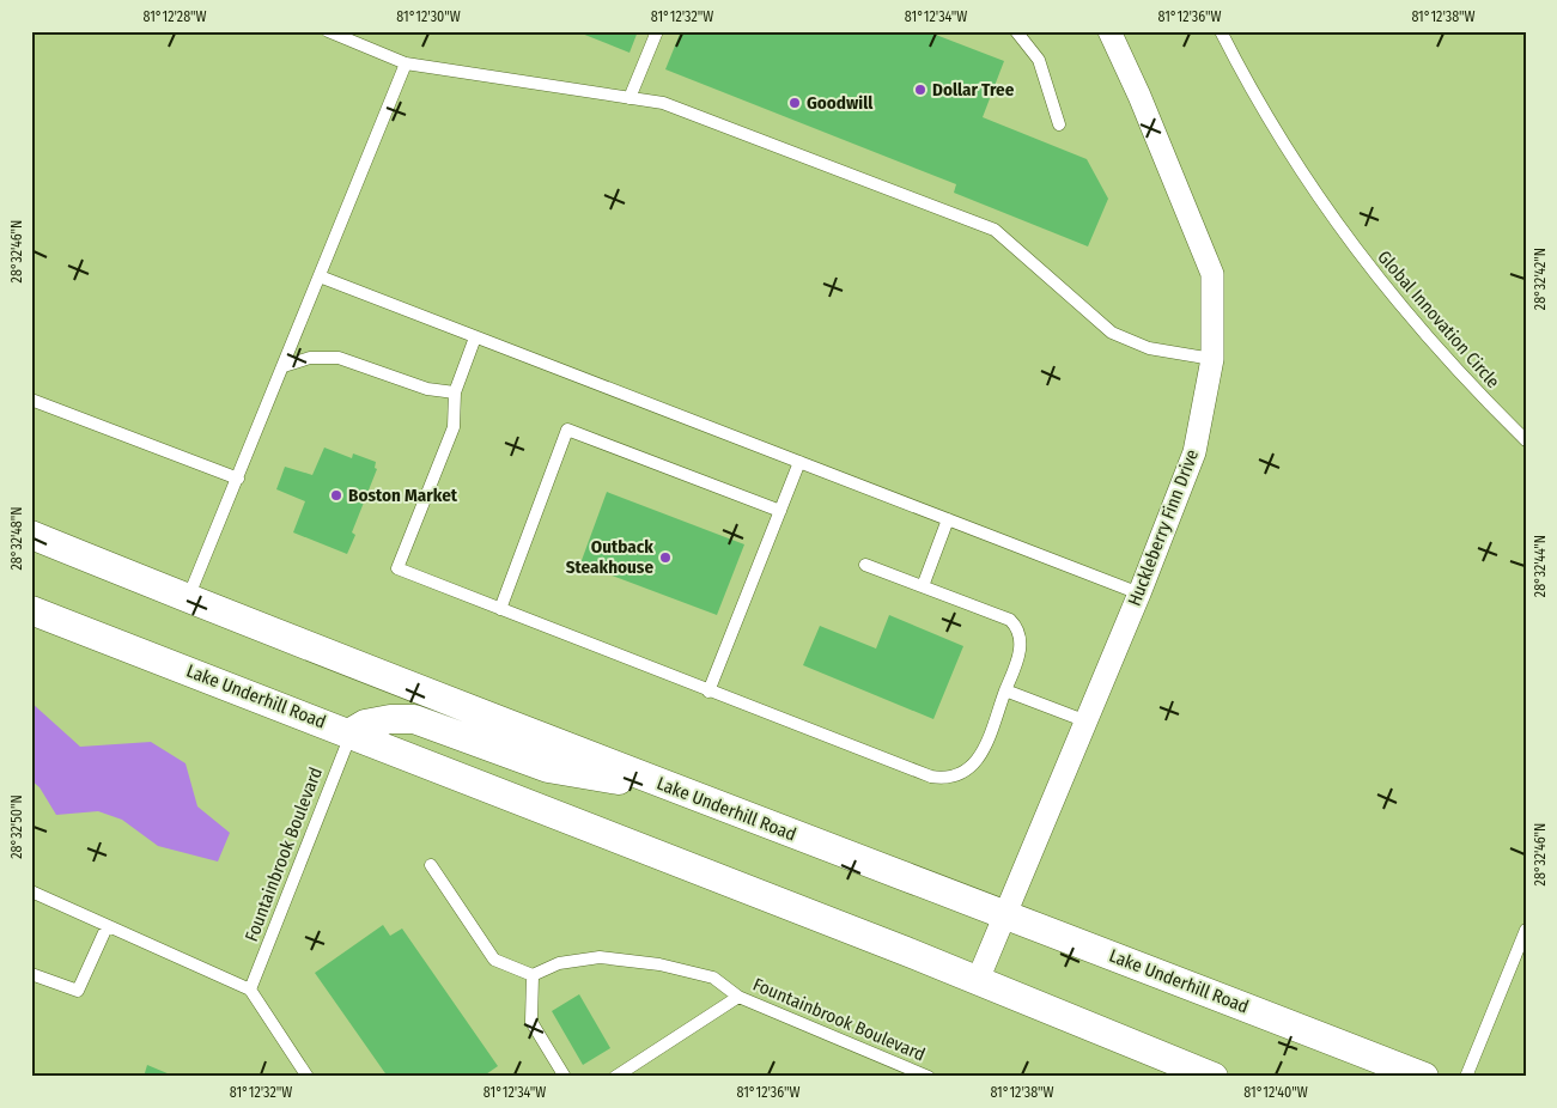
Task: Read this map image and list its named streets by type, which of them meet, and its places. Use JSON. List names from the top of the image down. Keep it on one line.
{"streets":{"street":["Huckleberry Finn Drive","Lake Underhill Road"],"lane":["Global Innovation Circle","Fountainbrook Boulevard"]},"crossings":[["Huckleberry Finn Drive","Lake Underhill Road"],["Lake Underhill Road","Fountainbrook Boulevard"]],"places":["Dollar Tree","Goodwill","Boston Market","Outback Steakhouse"],"coordinates":["81°12'28\"W","81°12'30\"W","81°12'32\"W","81°12'34\"W","81°12'36\"W","81°12'38\"W","28°32'46\"N","28°32'42\"N","28°32'48\"N","28°32'44\"N","28°32'50\"N","81°12'40\"W"]}
